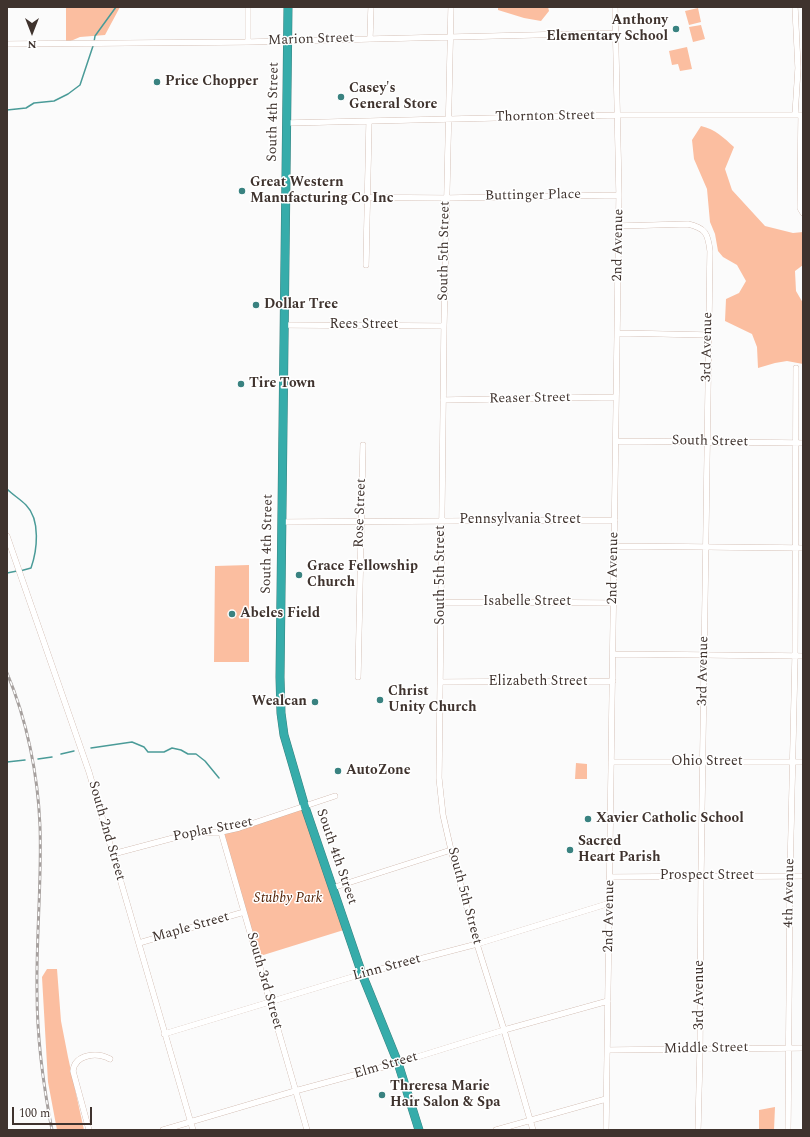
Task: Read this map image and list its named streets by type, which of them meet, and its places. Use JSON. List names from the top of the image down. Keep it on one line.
{"streets":{"highway":["South 4th Street"],"street":["Marion Street","Thornton Street","Buttinger Place","2nd Avenue","South 5th Street","Rees Street","3rd Avenue","Reaser Street","South Street","Rose Street","Pennsylvania Street","Isabelle Street","Elizabeth Street","Ohio Street","Poplar Street","South 2nd Street","Prospect Street","4th Avenue","Maple Street","Linn Street","South 3rd Street","Middle Street","Elm Street"]},"crossings":[["Marion Street","South 4th Street"],["Marion Street","2nd Avenue"],["Marion Street","South 5th Street"],["South 4th Street","Thornton Street"],["South 4th Street","Buttinger Place"],["South 4th Street","Rees Street"],["South 4th Street","Pennsylvania Street"],["South 4th Street","Poplar Street"],["South 4th Street","Linn Street"],["South 4th Street","Elm Street"],["Thornton Street","2nd Avenue"],["Thornton Street","South 5th Street"],["Buttinger Place","2nd Avenue"],["Buttinger Place","South 5th Street"],["2nd Avenue","3rd Avenue"],["2nd Avenue","Reaser Street"],["2nd Avenue","South Street"],["2nd Avenue","Pennsylvania Street"],["2nd Avenue","Isabelle Street"],["2nd Avenue","Elizabeth Street"],["2nd Avenue","Ohio Street"],["2nd Avenue","Prospect Street"],["2nd Avenue","Linn Street"],["2nd Avenue","Middle Street"],["2nd Avenue","Elm Street"],["South 5th Street","Rees Street"],["South 5th Street","Reaser Street"],["South 5th Street","Pennsylvania Street"],["South 5th Street","Isabelle Street"],["South 5th Street","Elizabeth Street"],["South 5th Street","Linn Street"],["South 5th Street","Elm Street"],["3rd Avenue","South Street"],["3rd Avenue","Ohio Street"],["3rd Avenue","Prospect Street"],["3rd Avenue","Middle Street"],["South Street","4th Avenue"],["Rose Street","Pennsylvania Street"],["Ohio Street","4th Avenue"],["Poplar Street","South 2nd Street"],["Poplar Street","South 3rd Street"],["South 2nd Street","Maple Street"],["South 2nd Street","Linn Street"],["South 2nd Street","Elm Street"],["Prospect Street","4th Avenue"],["4th Avenue","Middle Street"],["Maple Street","South 3rd Street"],["Linn Street","South 3rd Street"],["South 3rd Street","Elm Street"]],"parks":["Stubby Park"],"places":["Anthony Elementary School","Price Chopper","Casey's General Store","Great Western Manufacturing Co Inc","Dollar Tree","Tire Town","Grace Fellowship Church","Abeles Field","Christ Unity Church","Wealcan","AutoZone","Xavier Catholic School","Sacred Heart Parish","Threresa Marie Hair Salon & Spa"],"scale_bar":"100 m","north":"bottom"}
